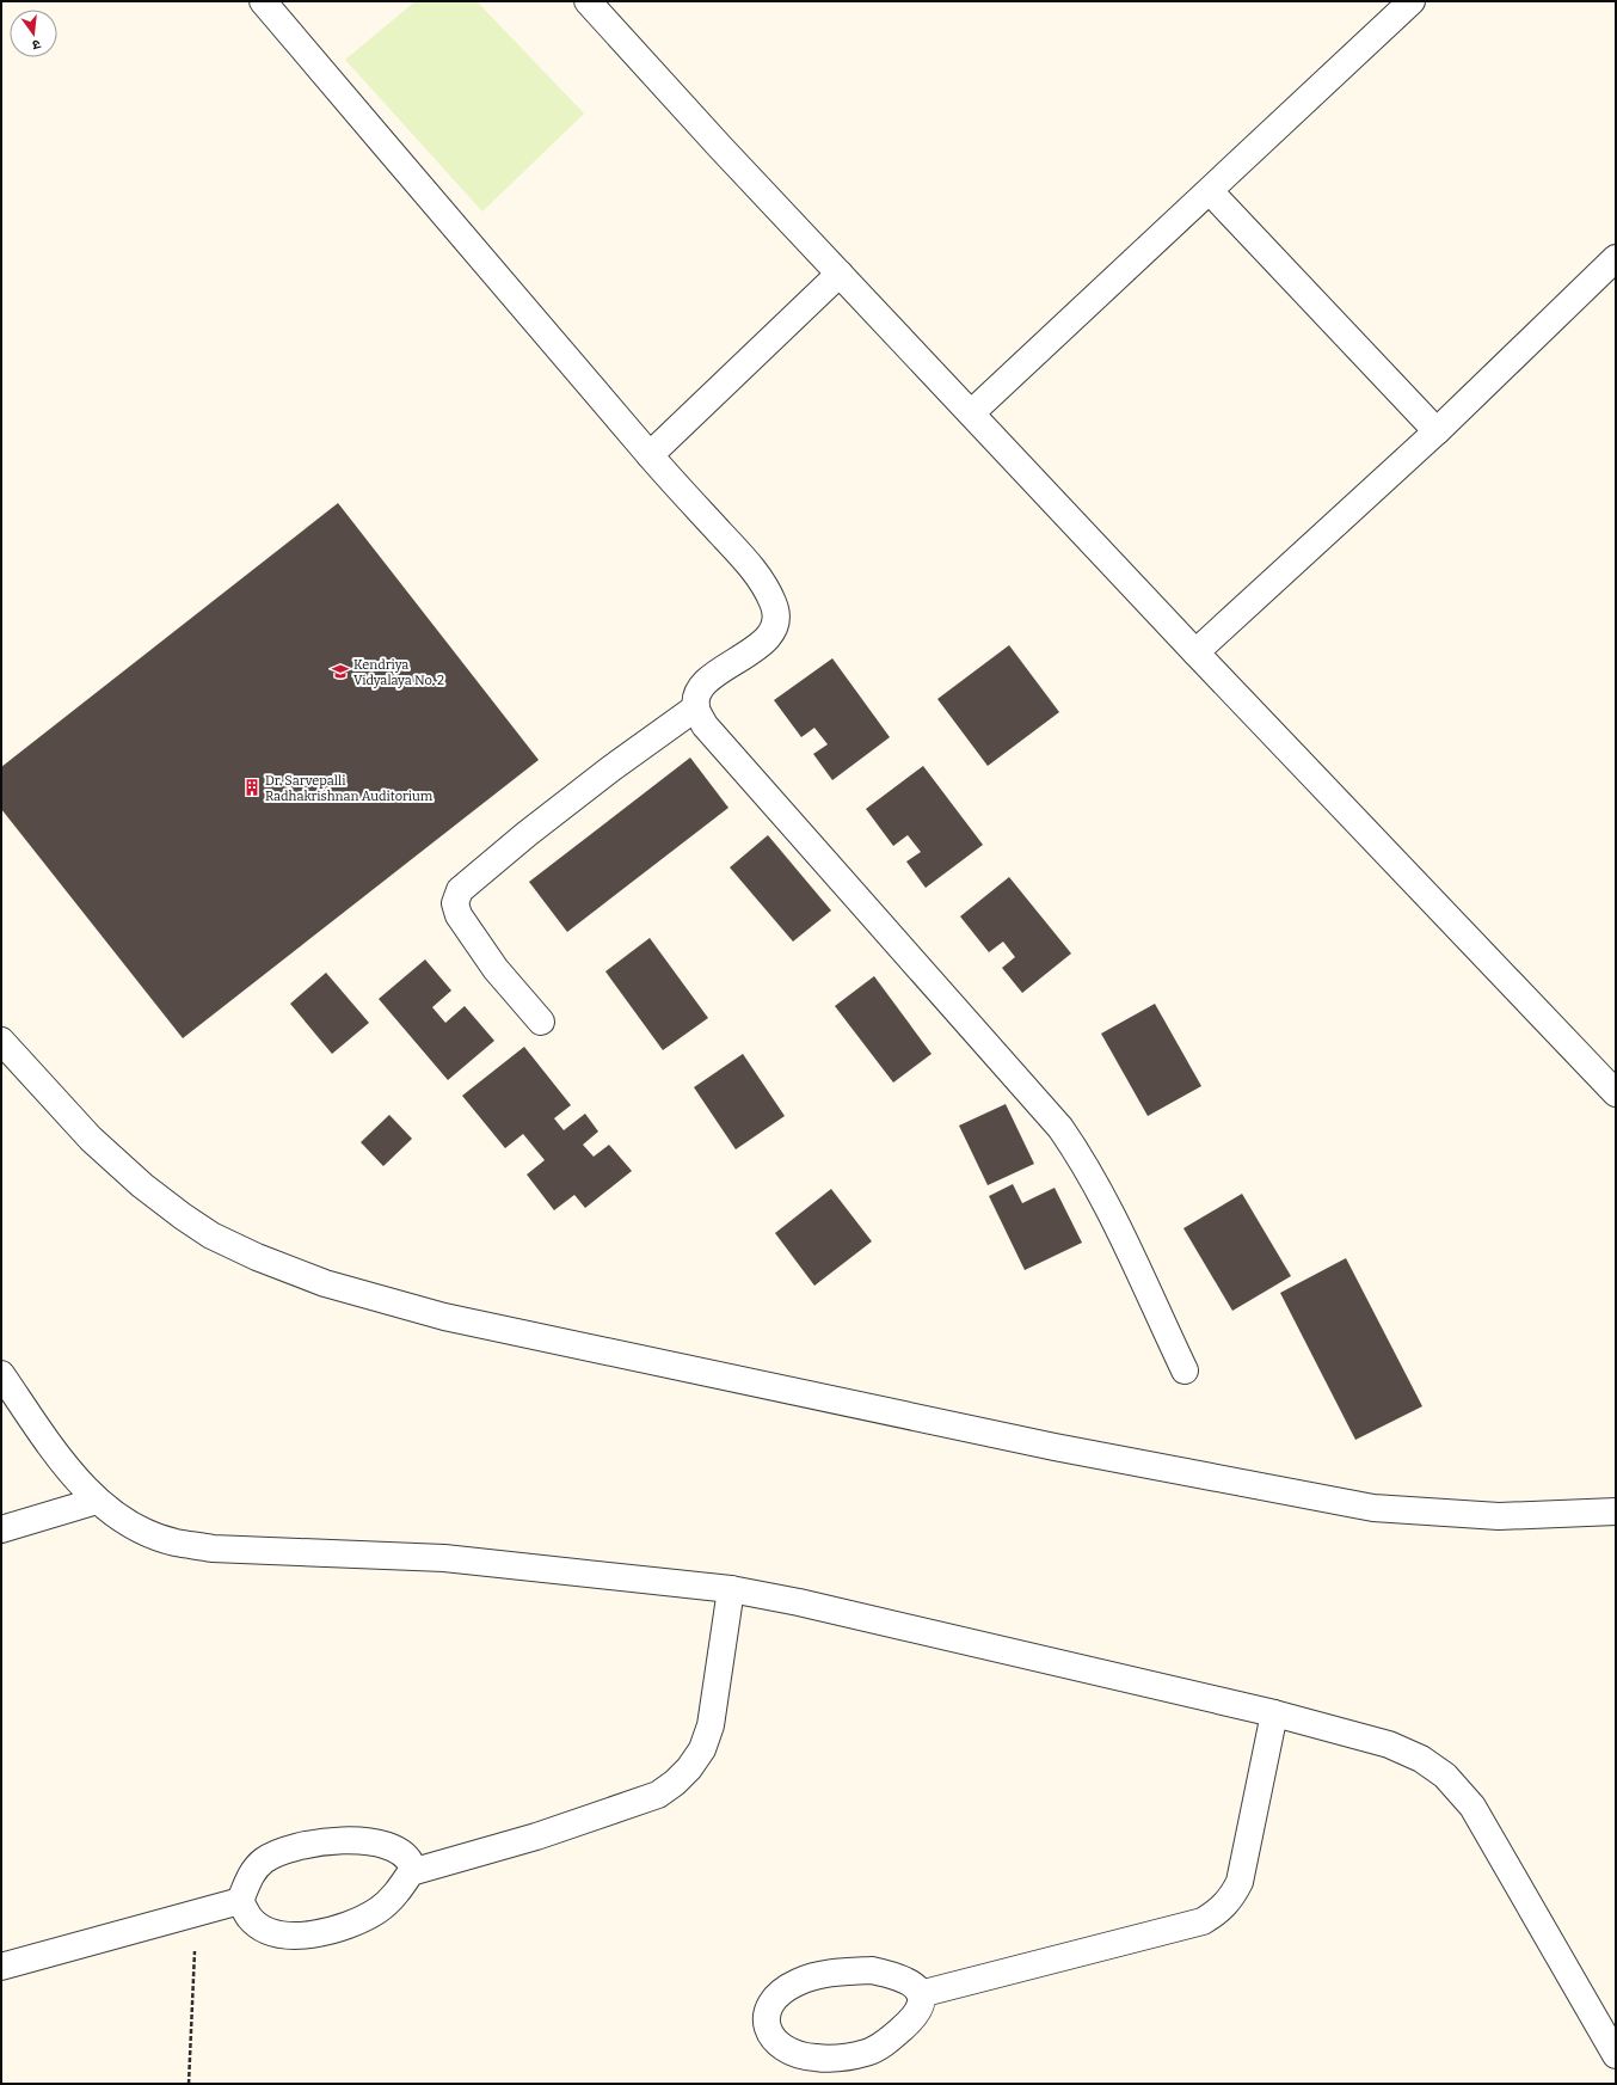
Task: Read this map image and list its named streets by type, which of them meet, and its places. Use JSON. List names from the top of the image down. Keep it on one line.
{"places":{"school or university":["Kendriya Vidyalaya No. 2"],"building":["Dr. Sarvepalli Radhakrishnan Auditorium"]},"north":"bottom"}
